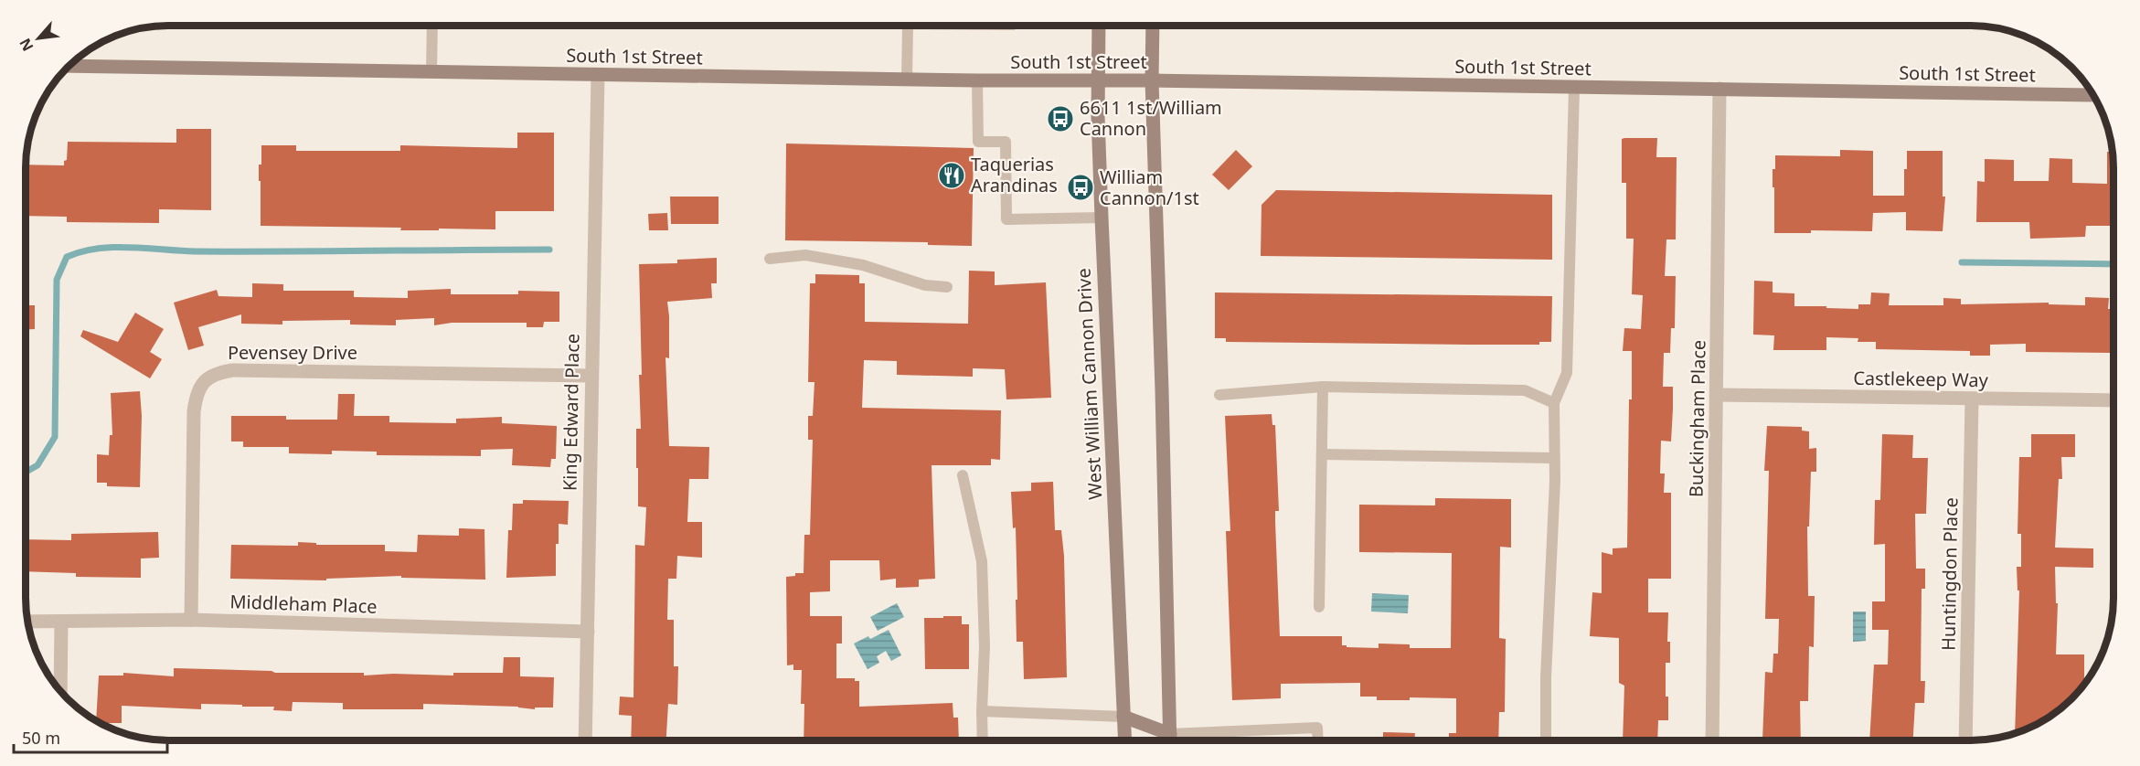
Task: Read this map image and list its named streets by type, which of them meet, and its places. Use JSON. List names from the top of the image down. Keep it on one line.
{"streets":{"main road":["South 1st Street","West William Cannon Drive"],"street":["Pevensey Drive","Castlekeep Way","King Edward Place","Buckingham Place","Huntingdon Place","Middleham Place"]},"crossings":[["South 1st Street","West William Cannon Drive"],["South 1st Street","King Edward Place"],["South 1st Street","Buckingham Place"],["Pevensey Drive","King Edward Place"],["Pevensey Drive","Middleham Place"],["Castlekeep Way","Buckingham Place"],["Castlekeep Way","Huntingdon Place"],["King Edward Place","Middleham Place"]],"places":{"bus stop":["6611 1st/William Cannon","William Cannon/1st"],"restaurant":["Taquerias Arandinas"]},"scale_bar":"50 m","north":"bottom left"}
